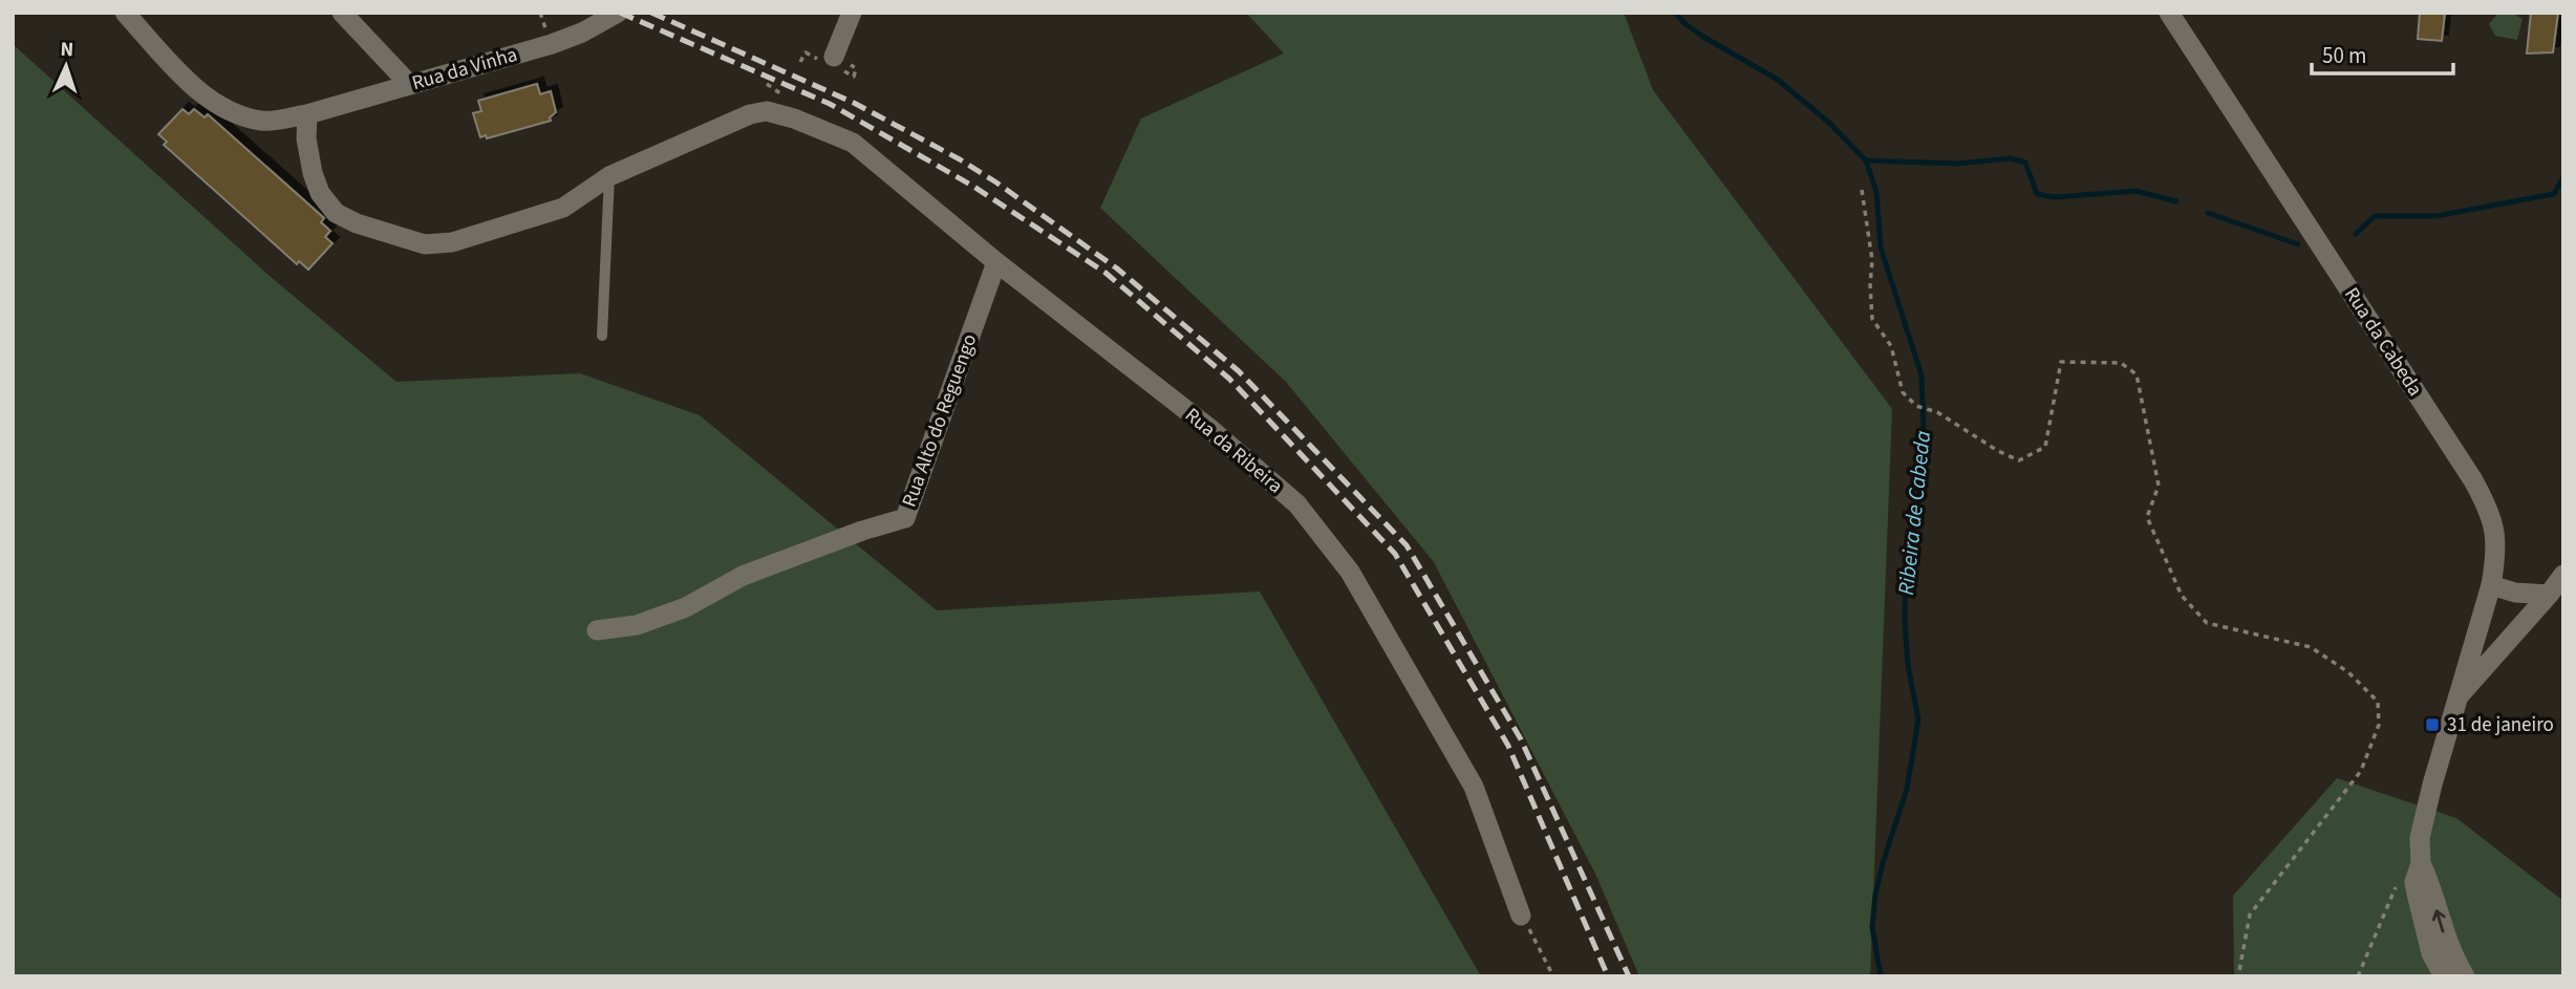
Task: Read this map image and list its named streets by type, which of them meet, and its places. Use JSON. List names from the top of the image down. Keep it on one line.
{"streets":{"street":["Rua da Vinha","Rua da Cabeda","Rua Alto do Reguengo","Rua da Ribeira"]},"crossings":[["Rua da Vinha","Rua da Ribeira"],["Rua Alto do Reguengo","Rua da Ribeira"]],"water":["Ribeira de Cabeda"],"places":{"transit":["31 de janeiro"]},"scale_bar":"50 m","north":"top"}
